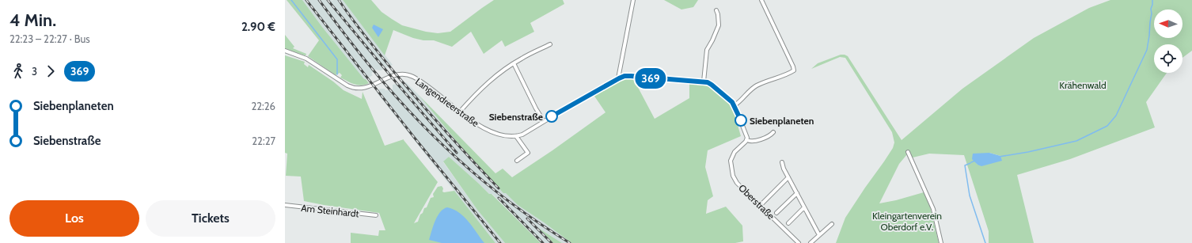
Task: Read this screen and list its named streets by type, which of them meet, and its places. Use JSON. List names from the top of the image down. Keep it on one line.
{"streets":{"street":["Langendreerstraße","Oberstraße","Am Steinhardt"]},"parks":["Krähenwald","Kleingartenverein Oberdorf e.V."],"places":["Siebenstraße","Siebenplaneten"],"lines":["bus line 369"],"north":"left","page":{"heading":["4 Min.","22:23 – 22:27 · Bus","2.90 €"],"on_map":"369","legs":["3","369"],"list":[{"name":"Siebenplaneten","value":"22:26"},{"name":"Siebenstraße","value":"22:27"}],"buttons":["Los","Tickets"]}}
